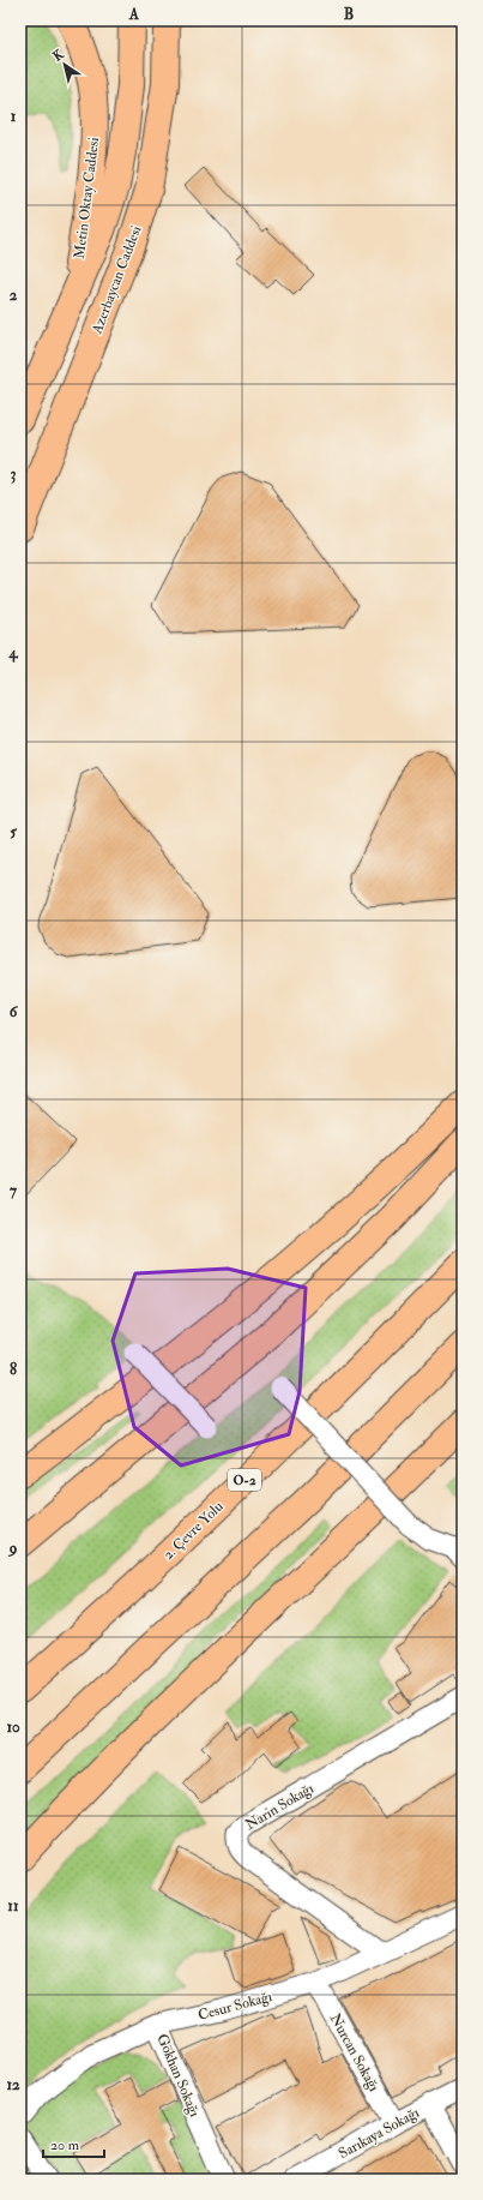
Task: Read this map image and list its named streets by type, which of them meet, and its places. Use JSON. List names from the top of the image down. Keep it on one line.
{"streets":{"main road":["Metin Oktay Caddesi","Azerbaycan Caddesi","O-2","2. Çevre Yolu"],"street":["Narin Sokağı","Cesur Sokağı","Nurcan Sokağı","Gökhan Sokağı","Sarıkaya Sokağı"]},"crossings":[["Narin Sokağı","Cesur Sokağı"],["Cesur Sokağı","Nurcan Sokağı"],["Cesur Sokağı","Gökhan Sokağı"],["Nurcan Sokağı","Sarıkaya Sokağı"]],"scale_bar":"20 m","north":"top left","grid":{"columns":["A","B"],"rows":["1","2","3","4","5","6","7","8","9","10","11","12"]}}
